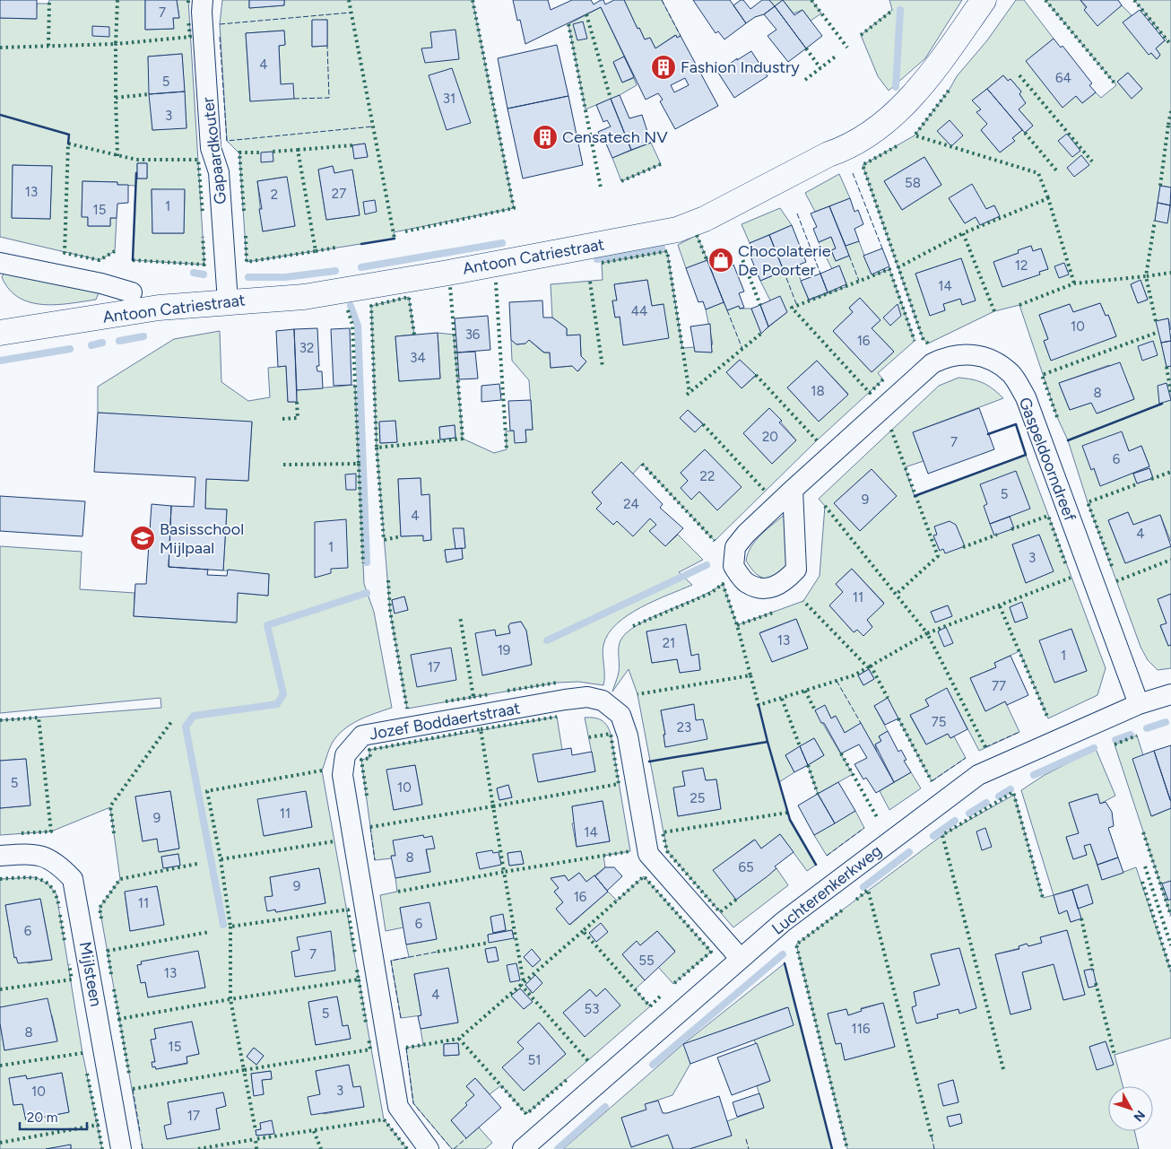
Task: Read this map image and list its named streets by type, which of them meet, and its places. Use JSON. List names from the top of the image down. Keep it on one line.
{"streets":{"main road":["Antoon Catriestraat"],"street":["Gapaardkouter","Gaspeldoorndreef","Jozef Boddaertstraat","Luchterenkerkweg","Mijlsteen"]},"crossings":[["Gapaardkouter","Antoon Catriestraat"],["Gaspeldoorndreef","Luchterenkerkweg"],["Jozef Boddaertstraat","Luchterenkerkweg"]],"places":{"building":["Fashion Industry","Censatech NV"],"shop":["Chocolaterie De Poorter"],"school or university":["Basisschool Mijlpaal"]},"house_numbers":["7","4","64","5","31","3","58","13","27","2","1","15","12","14","44","10","36","16","32","34","18","8","20","7","6","22","5","9","24","4","4","1","3","11","13","21","19","1","17","77","75","23","5","10","25","11","9","14","8","65","9","16","11","6","6","7","55","13","4","53","5","116","8","15","51","3","10","17"],"scale_bar":"20 m","north":"bottom right"}
